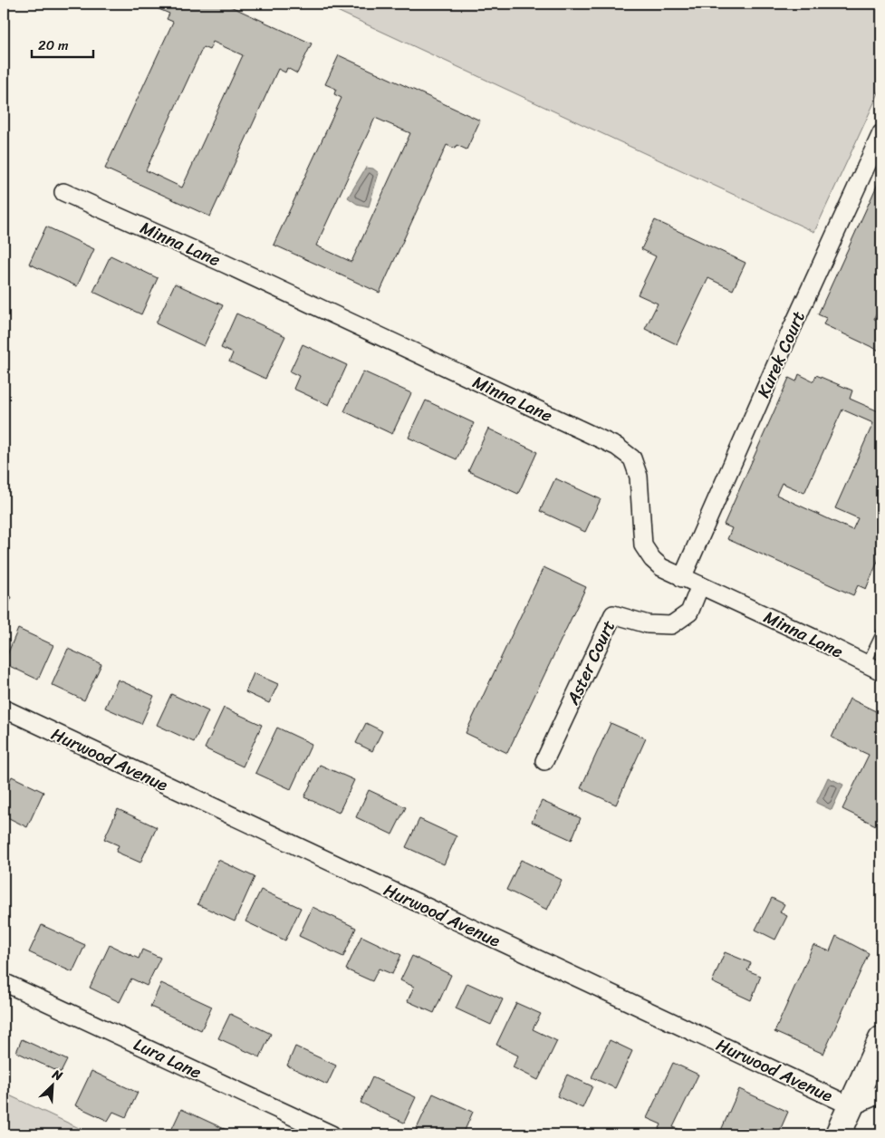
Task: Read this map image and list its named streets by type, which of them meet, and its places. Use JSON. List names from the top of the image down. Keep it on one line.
{"streets":{"street":["Minna Lane","Kurek Court","Aster Court","Hurwood Avenue","Lura Lane"]},"crossings":[["Minna Lane","Kurek Court"],["Minna Lane","Aster Court"]],"scale_bar":"20 m","north":"top right"}
